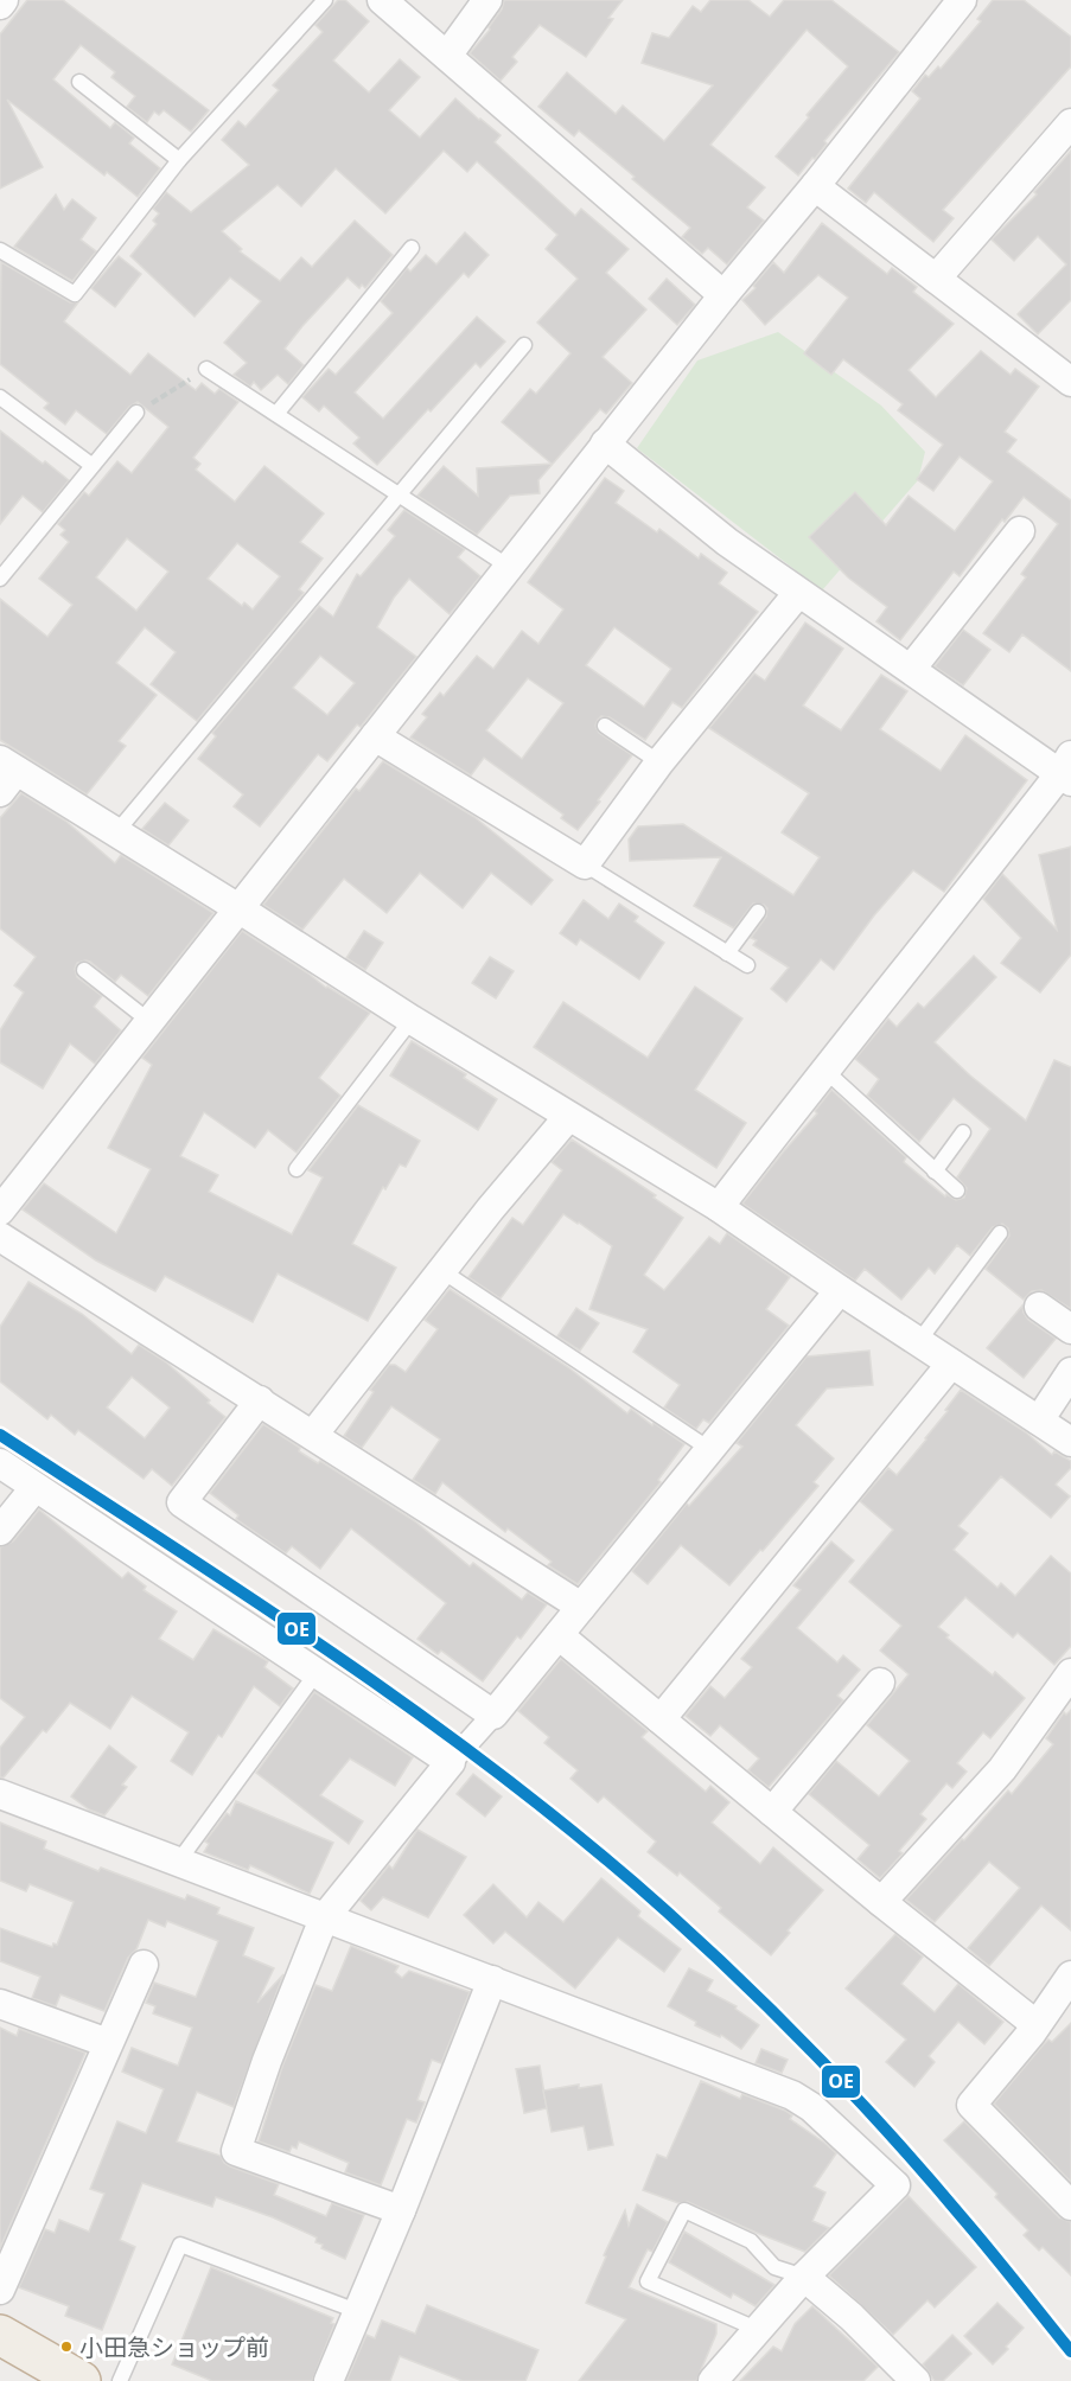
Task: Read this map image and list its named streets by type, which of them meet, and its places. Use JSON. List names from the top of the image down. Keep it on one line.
{"places":["小田急ショップ前"],"lines":["transit line OE"]}
